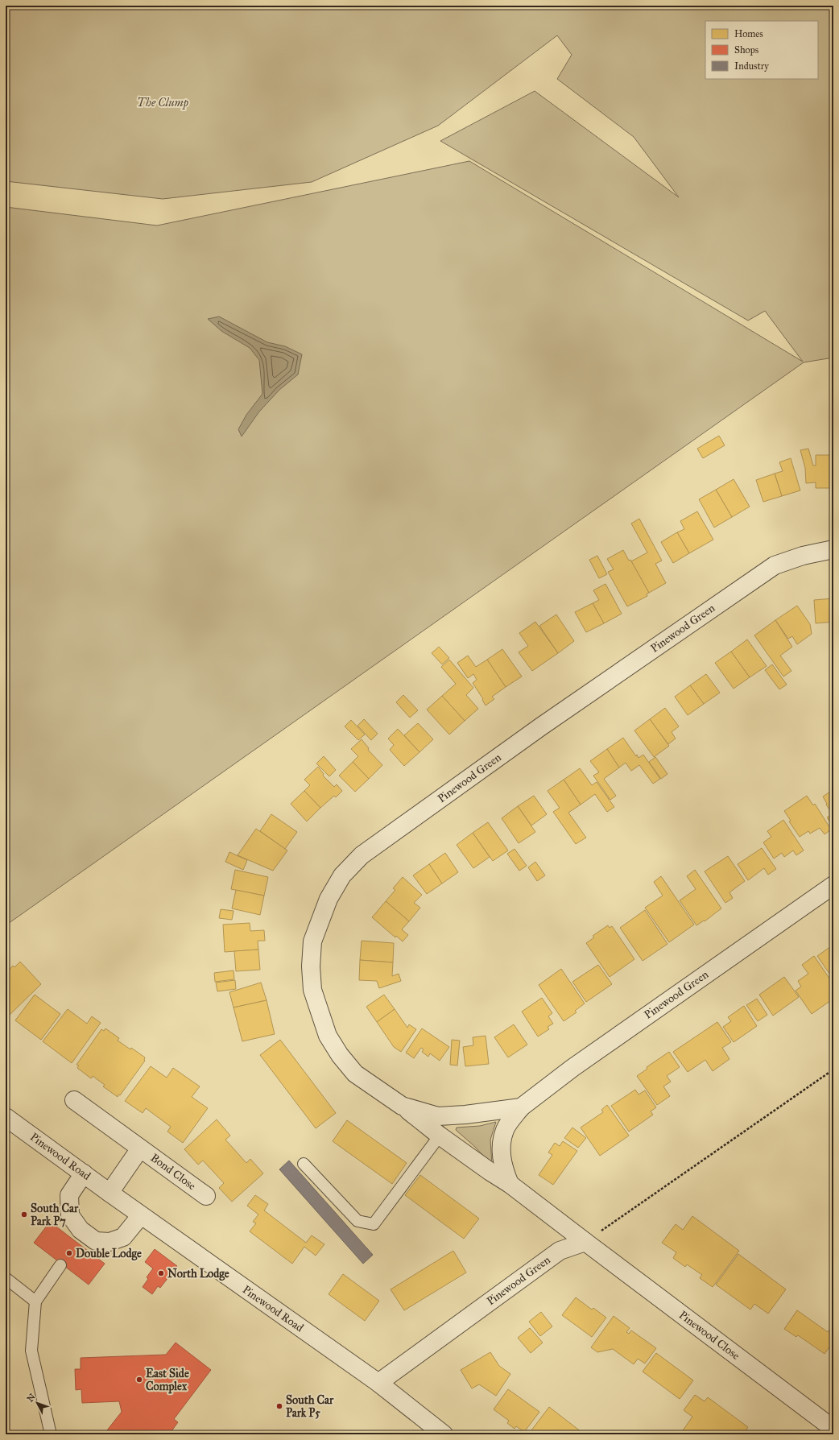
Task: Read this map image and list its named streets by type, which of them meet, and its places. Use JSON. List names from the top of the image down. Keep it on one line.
{"streets":{"street":["Pinewood Green","Pinewood Road","Bond Close","Pinewood Close"]},"crossings":[["Pinewood Green","Pinewood Road"],["Pinewood Green","Pinewood Close"],["Pinewood Road","Bond Close"]],"parks":["The Clump"],"places":["South Car Park P7","Double Lodge","North Lodge","East Side Complex","South Car Park P5"],"legend":["Homes","Shops","Industry"],"north":"top left"}
